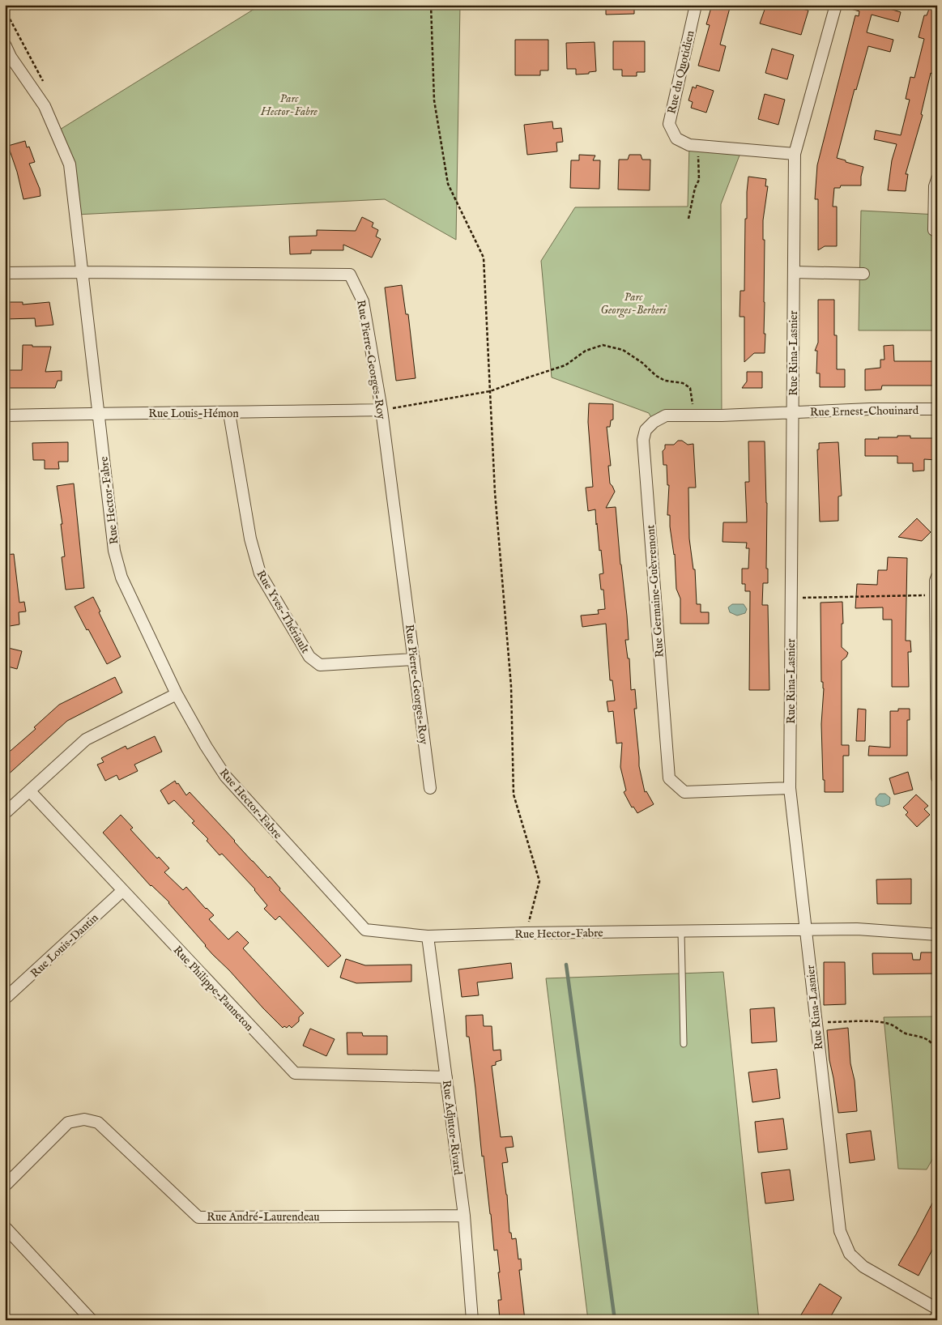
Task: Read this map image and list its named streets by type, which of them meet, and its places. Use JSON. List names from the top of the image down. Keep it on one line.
{"streets":{"street":["Rue du Quotidien","Rue Rina-Lasnier","Rue Pierre-Georges-Roy","Rue Ernest-Chouinard","Rue Louis-Hémon","Rue Hector-Fabre","Rue Germaine-Guèvremont","Rue Yves-Thériault","Rue Louis-Dantin","Rue Philippe-Panneton","Rue Adjutor-Rivard","Rue André-Laurendeau"]},"crossings":[["Rue du Quotidien","Rue Rina-Lasnier"],["Rue Rina-Lasnier","Rue Ernest-Chouinard"],["Rue Rina-Lasnier","Rue Hector-Fabre"],["Rue Rina-Lasnier","Rue Germaine-Guèvremont"],["Rue Pierre-Georges-Roy","Rue Louis-Hémon"],["Rue Pierre-Georges-Roy","Rue Hector-Fabre"],["Rue Pierre-Georges-Roy","Rue Yves-Thériault"],["Rue Ernest-Chouinard","Rue Germaine-Guèvremont"],["Rue Louis-Hémon","Rue Hector-Fabre"],["Rue Louis-Hémon","Rue Yves-Thériault"],["Rue Hector-Fabre","Rue Adjutor-Rivard"],["Rue Louis-Dantin","Rue Philippe-Panneton"],["Rue Philippe-Panneton","Rue Adjutor-Rivard"],["Rue Adjutor-Rivard","Rue André-Laurendeau"]],"parks":["Parc Hector-Fabre","Parc Georges-Berberi"]}
